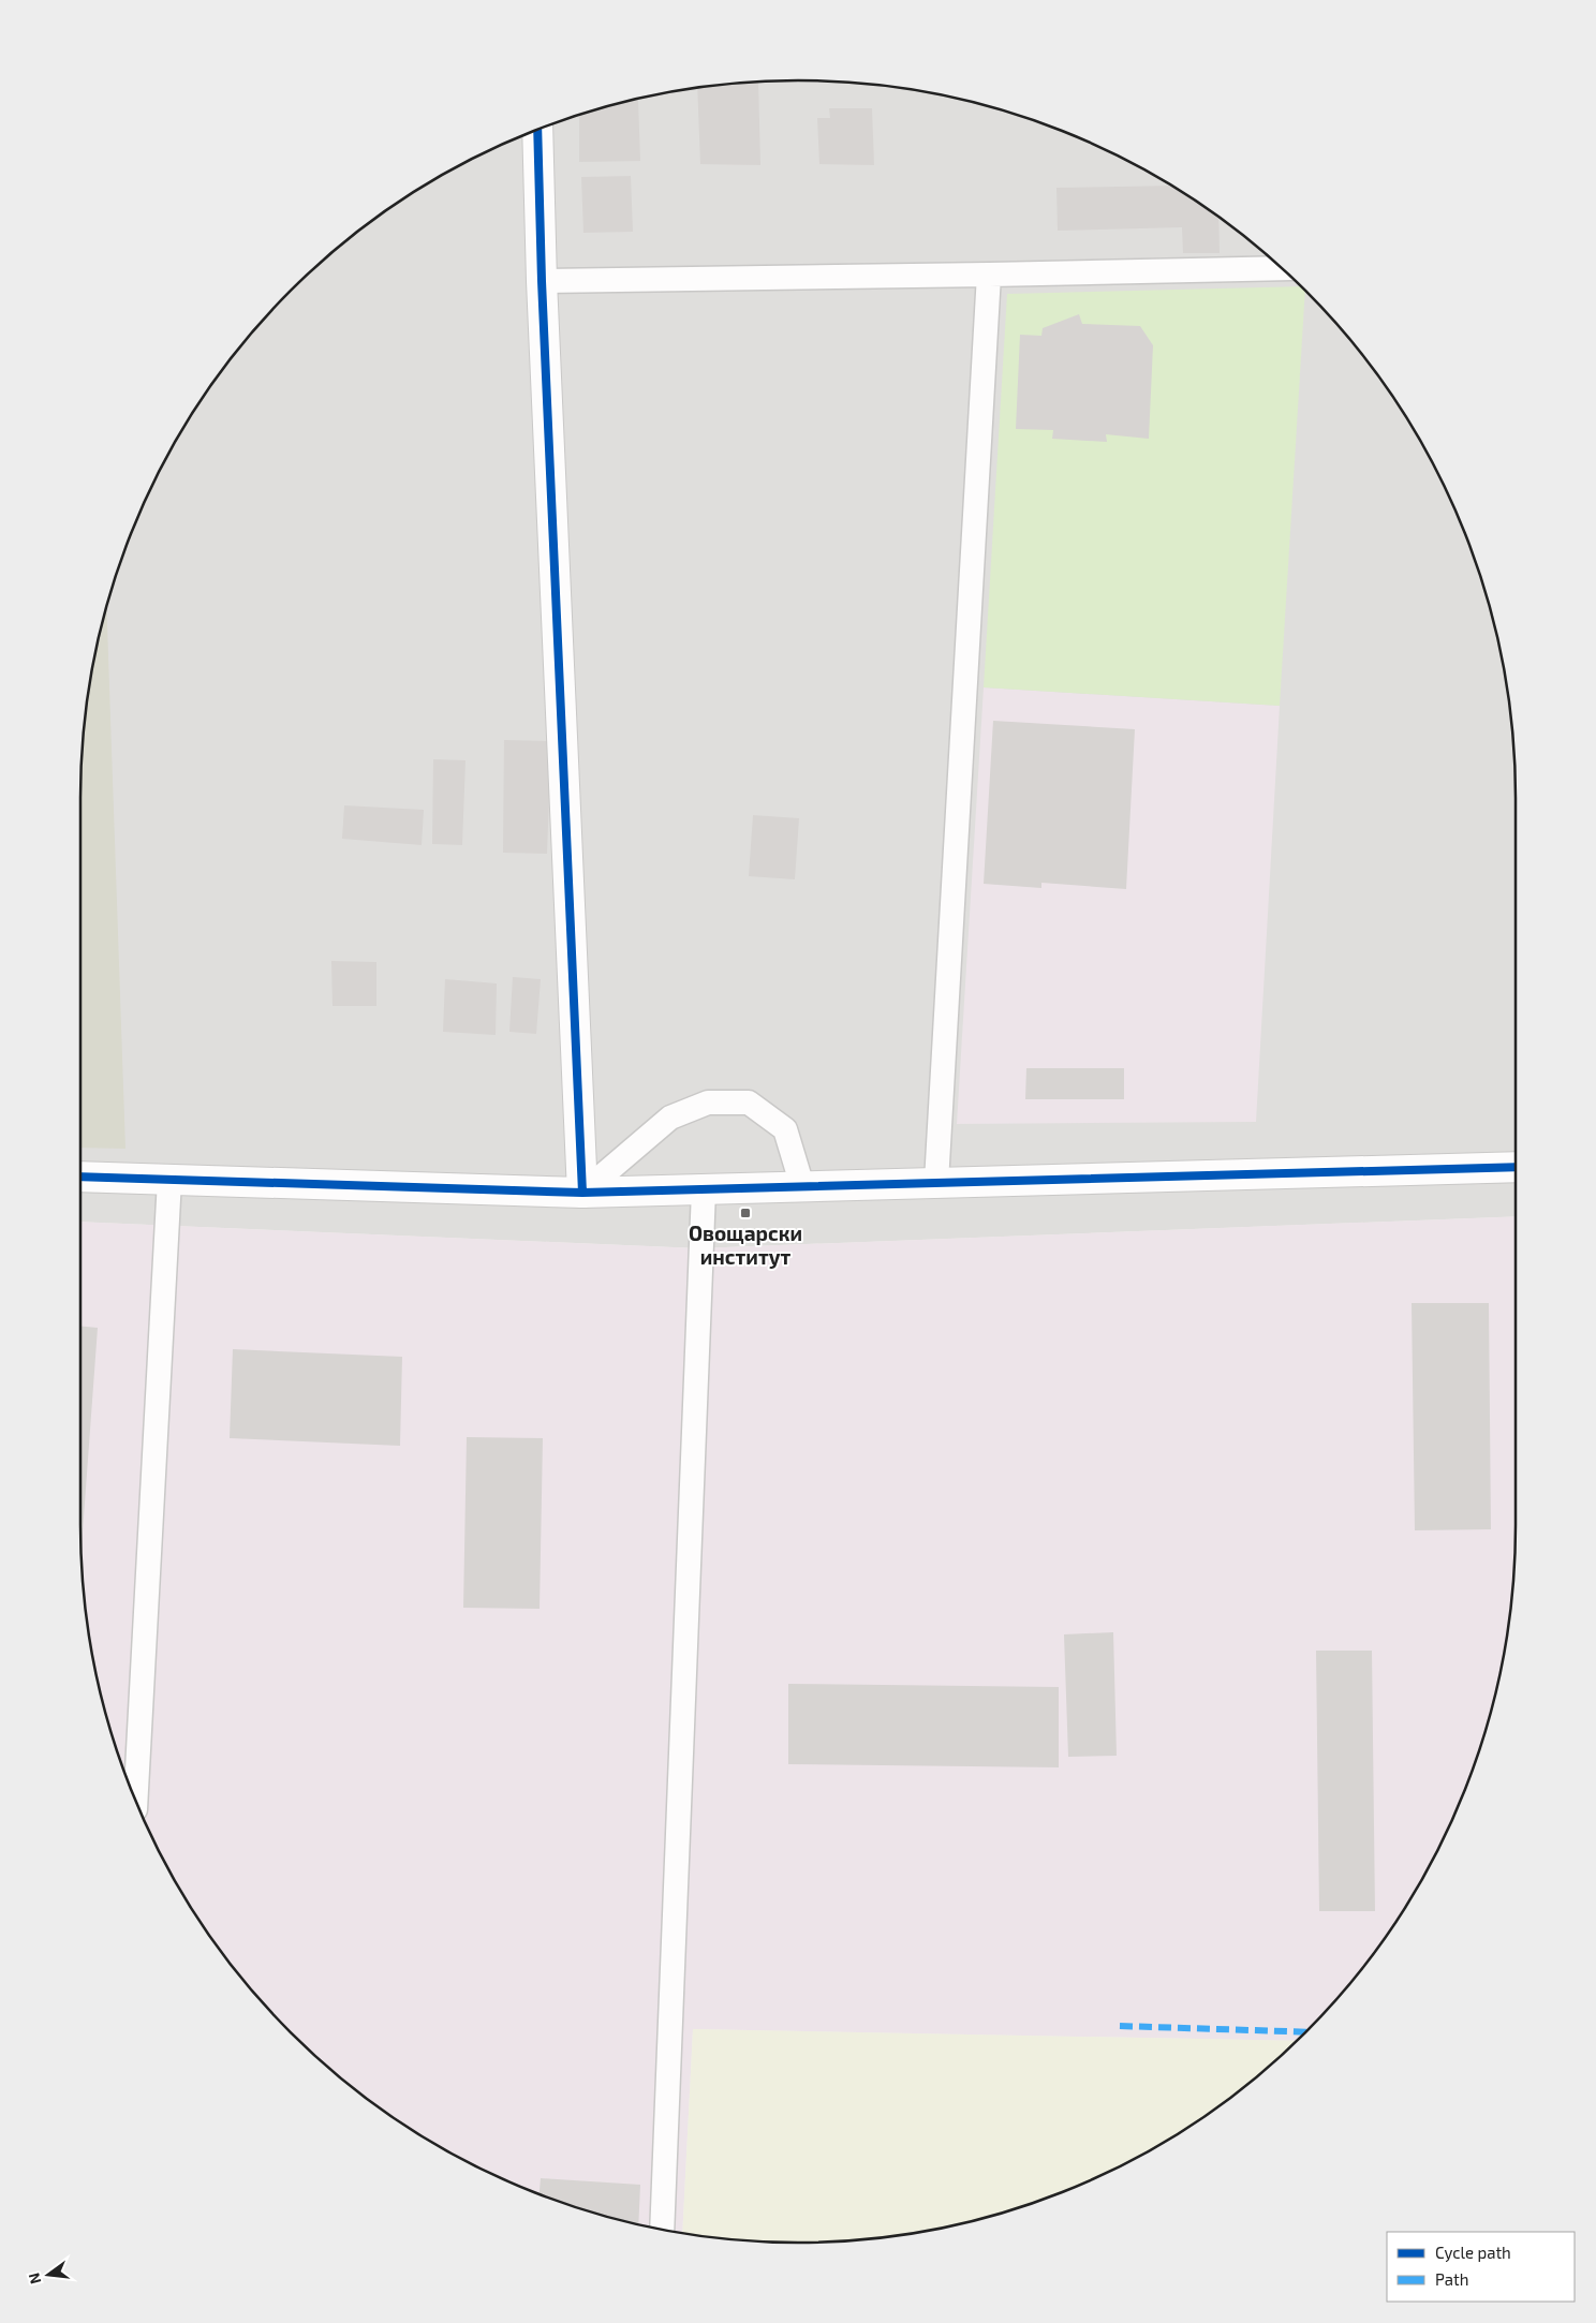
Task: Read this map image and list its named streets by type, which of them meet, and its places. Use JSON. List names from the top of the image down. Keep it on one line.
{"places":{"transit":["Овощарски институт"]},"legend":["Cycle path","Path"],"north":"left"}
